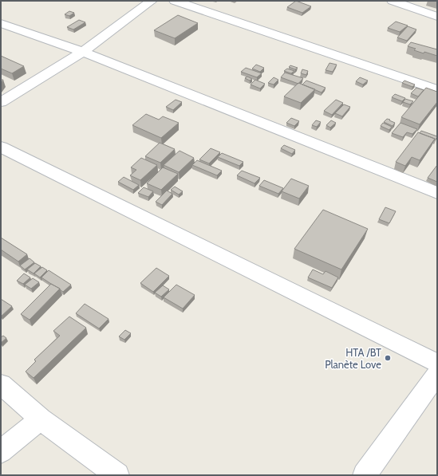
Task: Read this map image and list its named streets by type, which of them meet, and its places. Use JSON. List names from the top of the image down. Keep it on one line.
{"places":["HTA /BT Planète Love"]}
